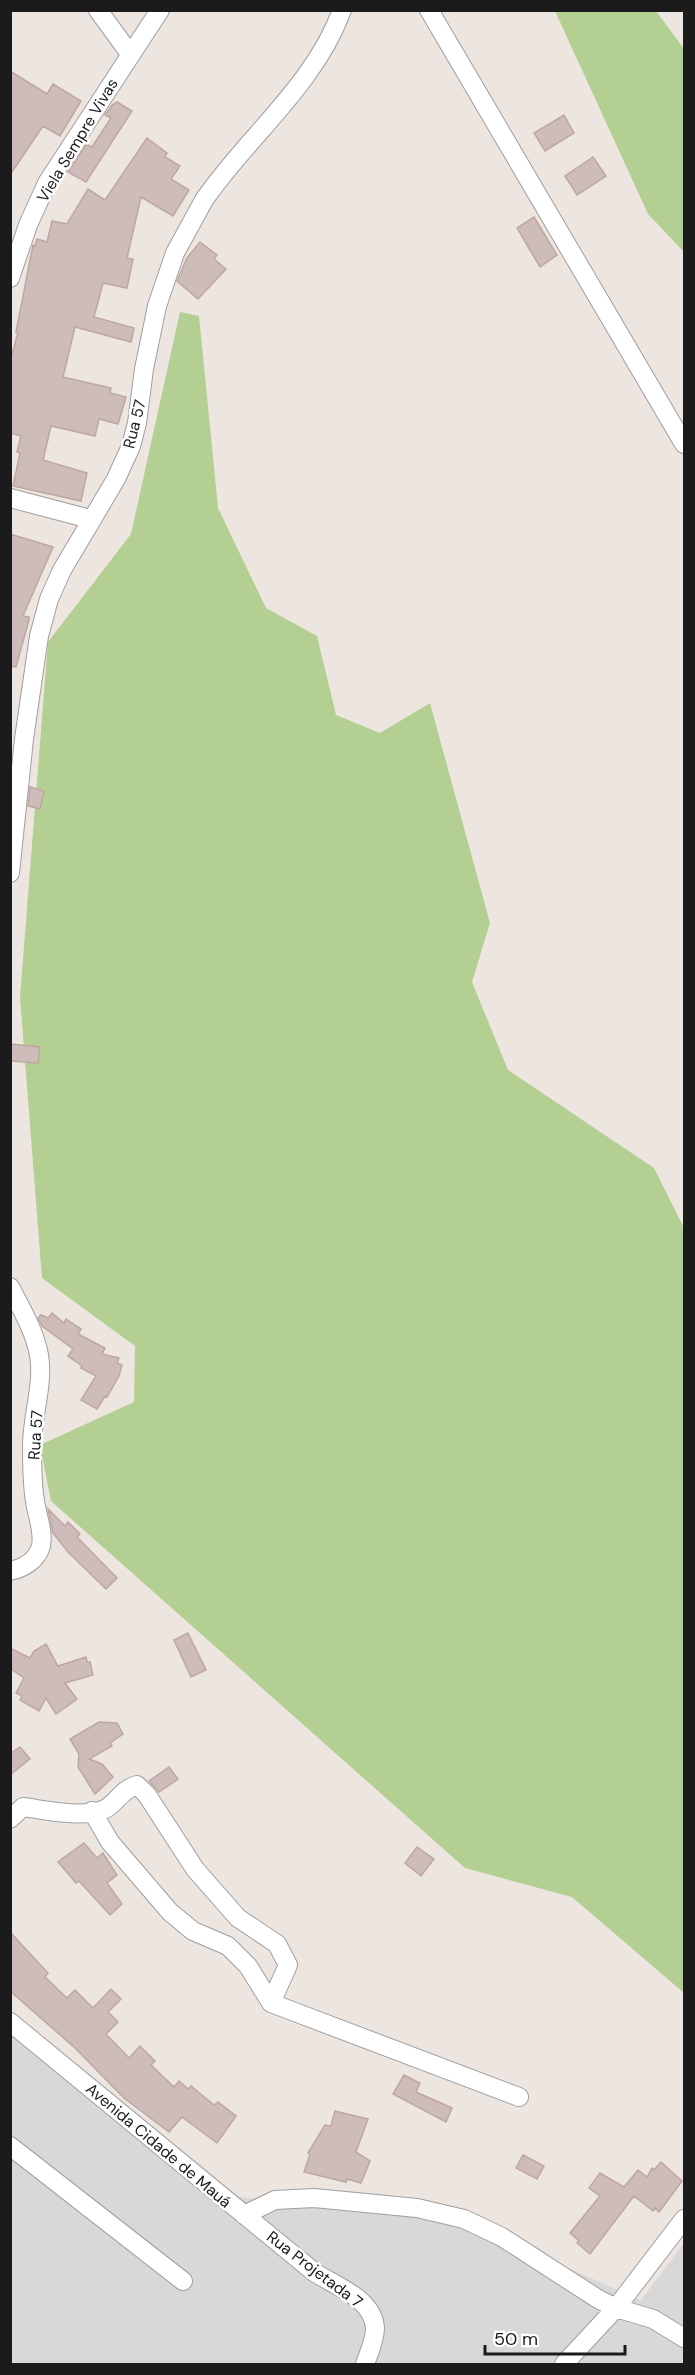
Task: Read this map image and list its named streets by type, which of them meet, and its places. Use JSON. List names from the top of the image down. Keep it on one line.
{"streets":{"street":["Viela Sempre Vivas","Rua 57","Avenida Cidade de Mauá","Rua Projetada 7"]},"crossings":[["Avenida Cidade de Mauá","Rua Projetada 7"]],"scale_bar":"50 m"}
